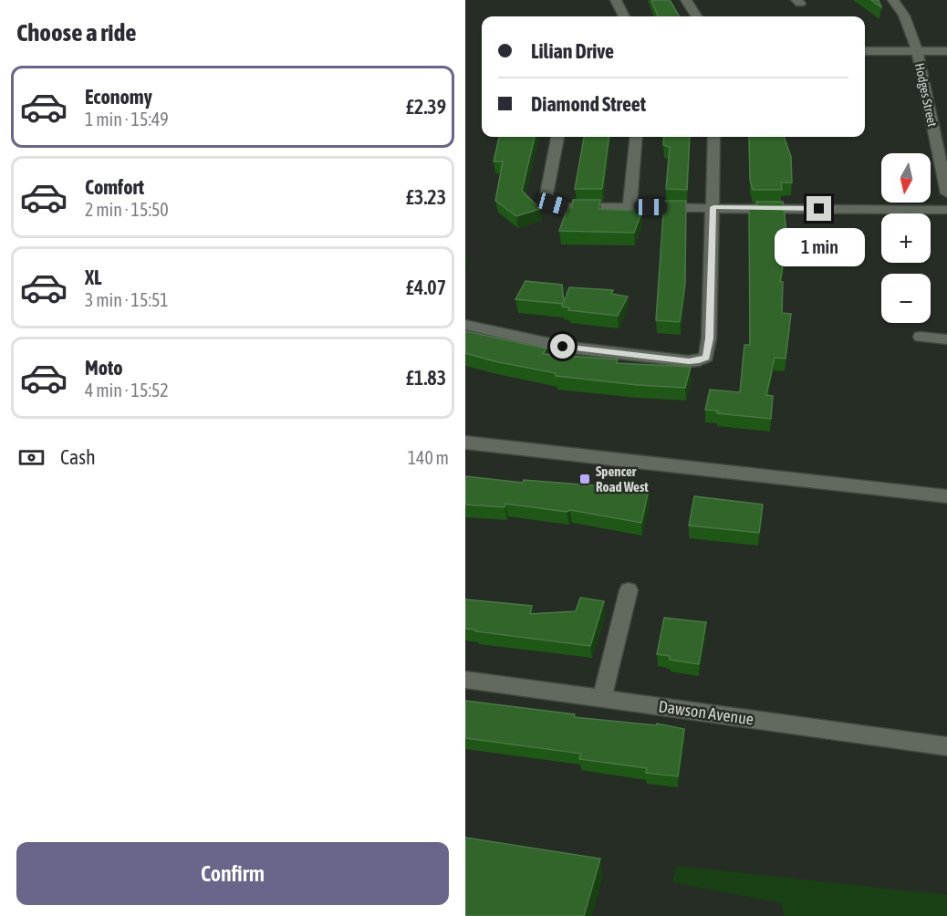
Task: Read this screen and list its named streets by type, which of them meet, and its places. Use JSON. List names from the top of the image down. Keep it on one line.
{"streets":{"street":["Hodges Street","Dawson Avenue"]},"places":{"transit":["Spencer Road West"]},"north":"bottom","page":{"heading":"Choose a ride","banner":["Lilian Drive","Diamond Street"],"list":[{"name":"Economy","note":"1 min · 15:49","value":"£2.39"},{"name":"Comfort","note":"2 min · 15:50","value":"£3.23"},{"name":"XL","note":"3 min · 15:51","value":"£4.07"},{"name":"Moto","note":"4 min · 15:52","value":"£1.83"}],"map_buttons":["+","−"],"bubble":"1 min","pay":["Cash","140 m"],"buttons":"Confirm"}}
